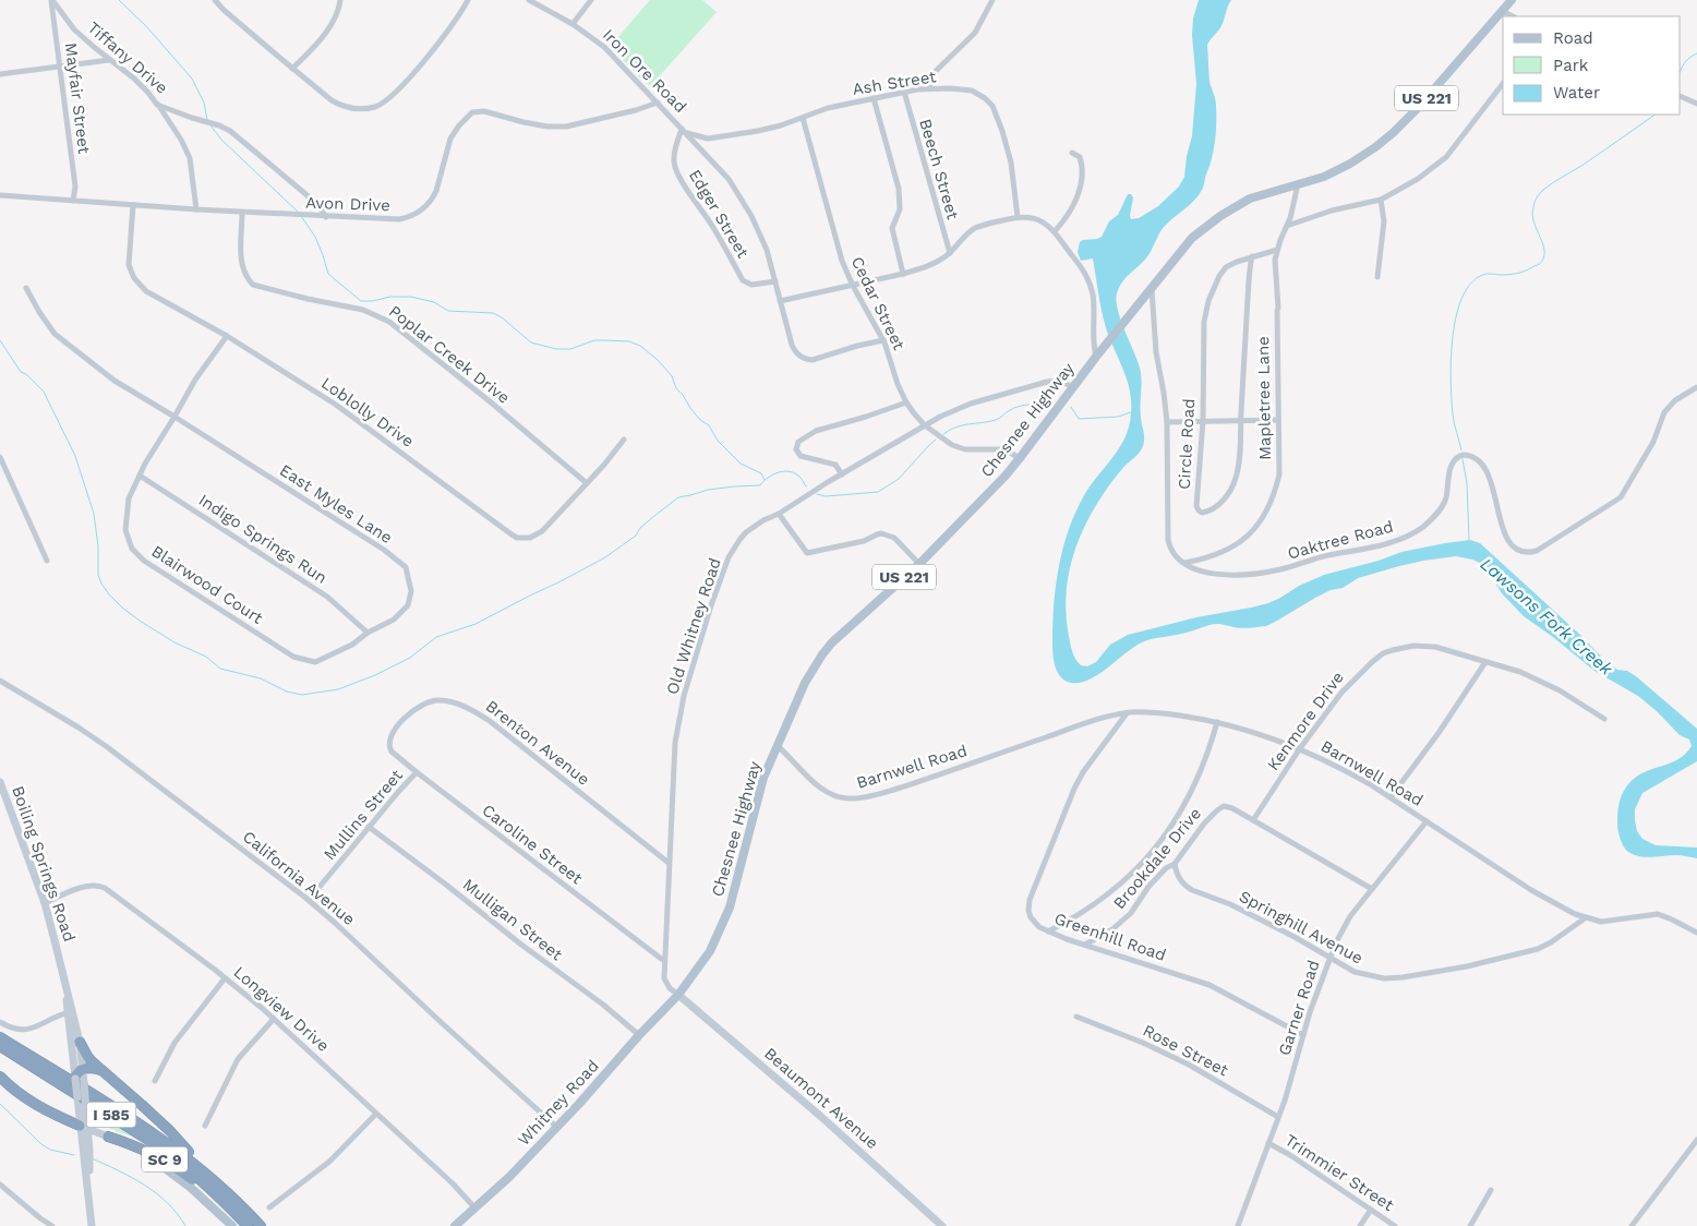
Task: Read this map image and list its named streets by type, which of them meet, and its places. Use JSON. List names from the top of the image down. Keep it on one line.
{"streets":{"highway":["I 585","SC 9"],"main road":["US 221","Chesnee Highway","Boiling Springs Road","Beaumont Avenue","Whitney Road"],"street":["Tiffany Drive","Iron Ore Road","Ash Street","Mayfair Street","Beech Street","Avon Drive","Edger Street","Cedar Street","Poplar Creek Drive","Mapletree Lane","Loblolly Drive","Circle Road","East Myles Lane","Indigo Springs Run","Oaktree Road","Blairwood Court","Old Whitney Road","Kenmore Drive","Brenton Avenue","Barnwell Road","Mullins Street","Caroline Street","Brookdale Drive","California Avenue","Mulligan Street","Springhill Avenue","Greenhill Road","Garner Road","Longview Drive","Rose Street","Trimmier Street"]},"crossings":[["Tiffany Drive","Mayfair Street"],["Tiffany Drive","Avon Drive"],["Iron Ore Road","Ash Street"],["Iron Ore Road","Avon Drive"],["Iron Ore Road","Edger Street"],["Iron Ore Road","Cedar Street"],["Ash Street","Beech Street"],["Ash Street","Edger Street"],["Ash Street","Cedar Street"],["Mayfair Street","Avon Drive"],["Avon Drive","Poplar Creek Drive"],["Avon Drive","Loblolly Drive"],["Cedar Street","Chesnee Highway"],["Cedar Street","Old Whitney Road"],["Poplar Creek Drive","Loblolly Drive"],["Mapletree Lane","Chesnee Highway"],["Mapletree Lane","Circle Road"],["Mapletree Lane","Oaktree Road"],["Loblolly Drive","Blairwood Court"],["Chesnee Highway","Old Whitney Road"],["Chesnee Highway","Barnwell Road"],["Chesnee Highway","Beaumont Avenue"],["Chesnee Highway","Whitney Road"],["East Myles Lane","Indigo Springs Run"],["East Myles Lane","Blairwood Court"],["Indigo Springs Run","Blairwood Court"],["Old Whitney Road","Brenton Avenue"],["Old Whitney Road","Caroline Street"],["Old Whitney Road","Beaumont Avenue"],["Old Whitney Road","Whitney Road"],["Kenmore Drive","Barnwell Road"],["Kenmore Drive","Brookdale Drive"],["Brenton Avenue","Caroline Street"],["Barnwell Road","Springhill Avenue"],["Barnwell Road","Greenhill Road"],["Barnwell Road","Garner Road"],["Mullins Street","Caroline Street"],["Mullins Street","California Avenue"],["Mullins Street","Mulligan Street"],["Brookdale Drive","Springhill Avenue"],["Brookdale Drive","Greenhill Road"],["Boiling Springs Road","Longview Drive"],["Boiling Springs Road","SC 9"],["California Avenue","Whitney Road"],["Mulligan Street","Whitney Road"],["Springhill Avenue","Garner Road"],["Greenhill Road","Garner Road"],["Garner Road","Rose Street"],["Garner Road","Trimmier Street"],["Longview Drive","Whitney Road"],["Beaumont Avenue","Whitney Road"],["I 585","SC 9"]],"water":["Lawsons Fork Creek"],"legend":["Road","Park","Water"]}
